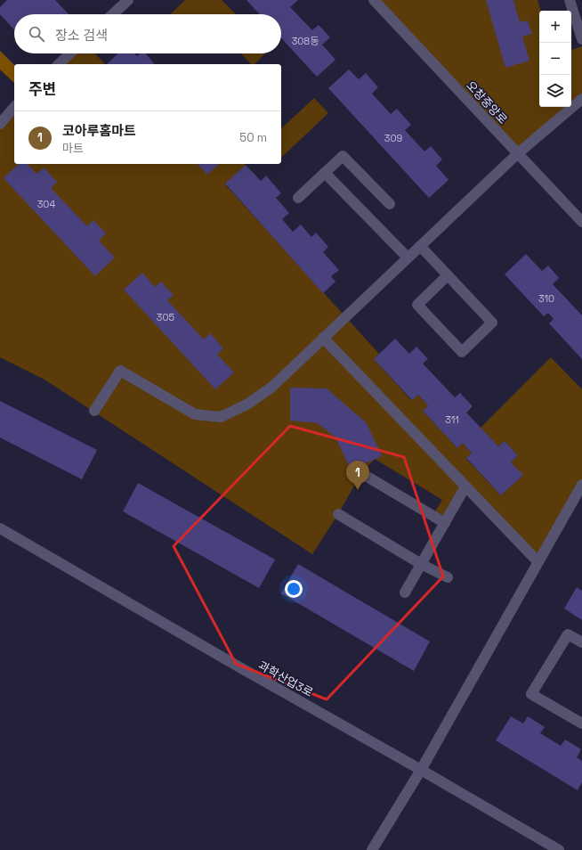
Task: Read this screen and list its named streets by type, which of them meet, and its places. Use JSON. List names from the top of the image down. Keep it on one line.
{"streets":{"street":["오창중앙로","과학산업3로"]},"house_numbers":["308동","309","304","310","305","311"],"page":{"map_buttons":["+","−"],"search":"장소 검색","heading":"주변","list":[{"mark":"1","name":"코아루홈마트","note":"마트","value":"50 m"}],"pins":"1"}}
